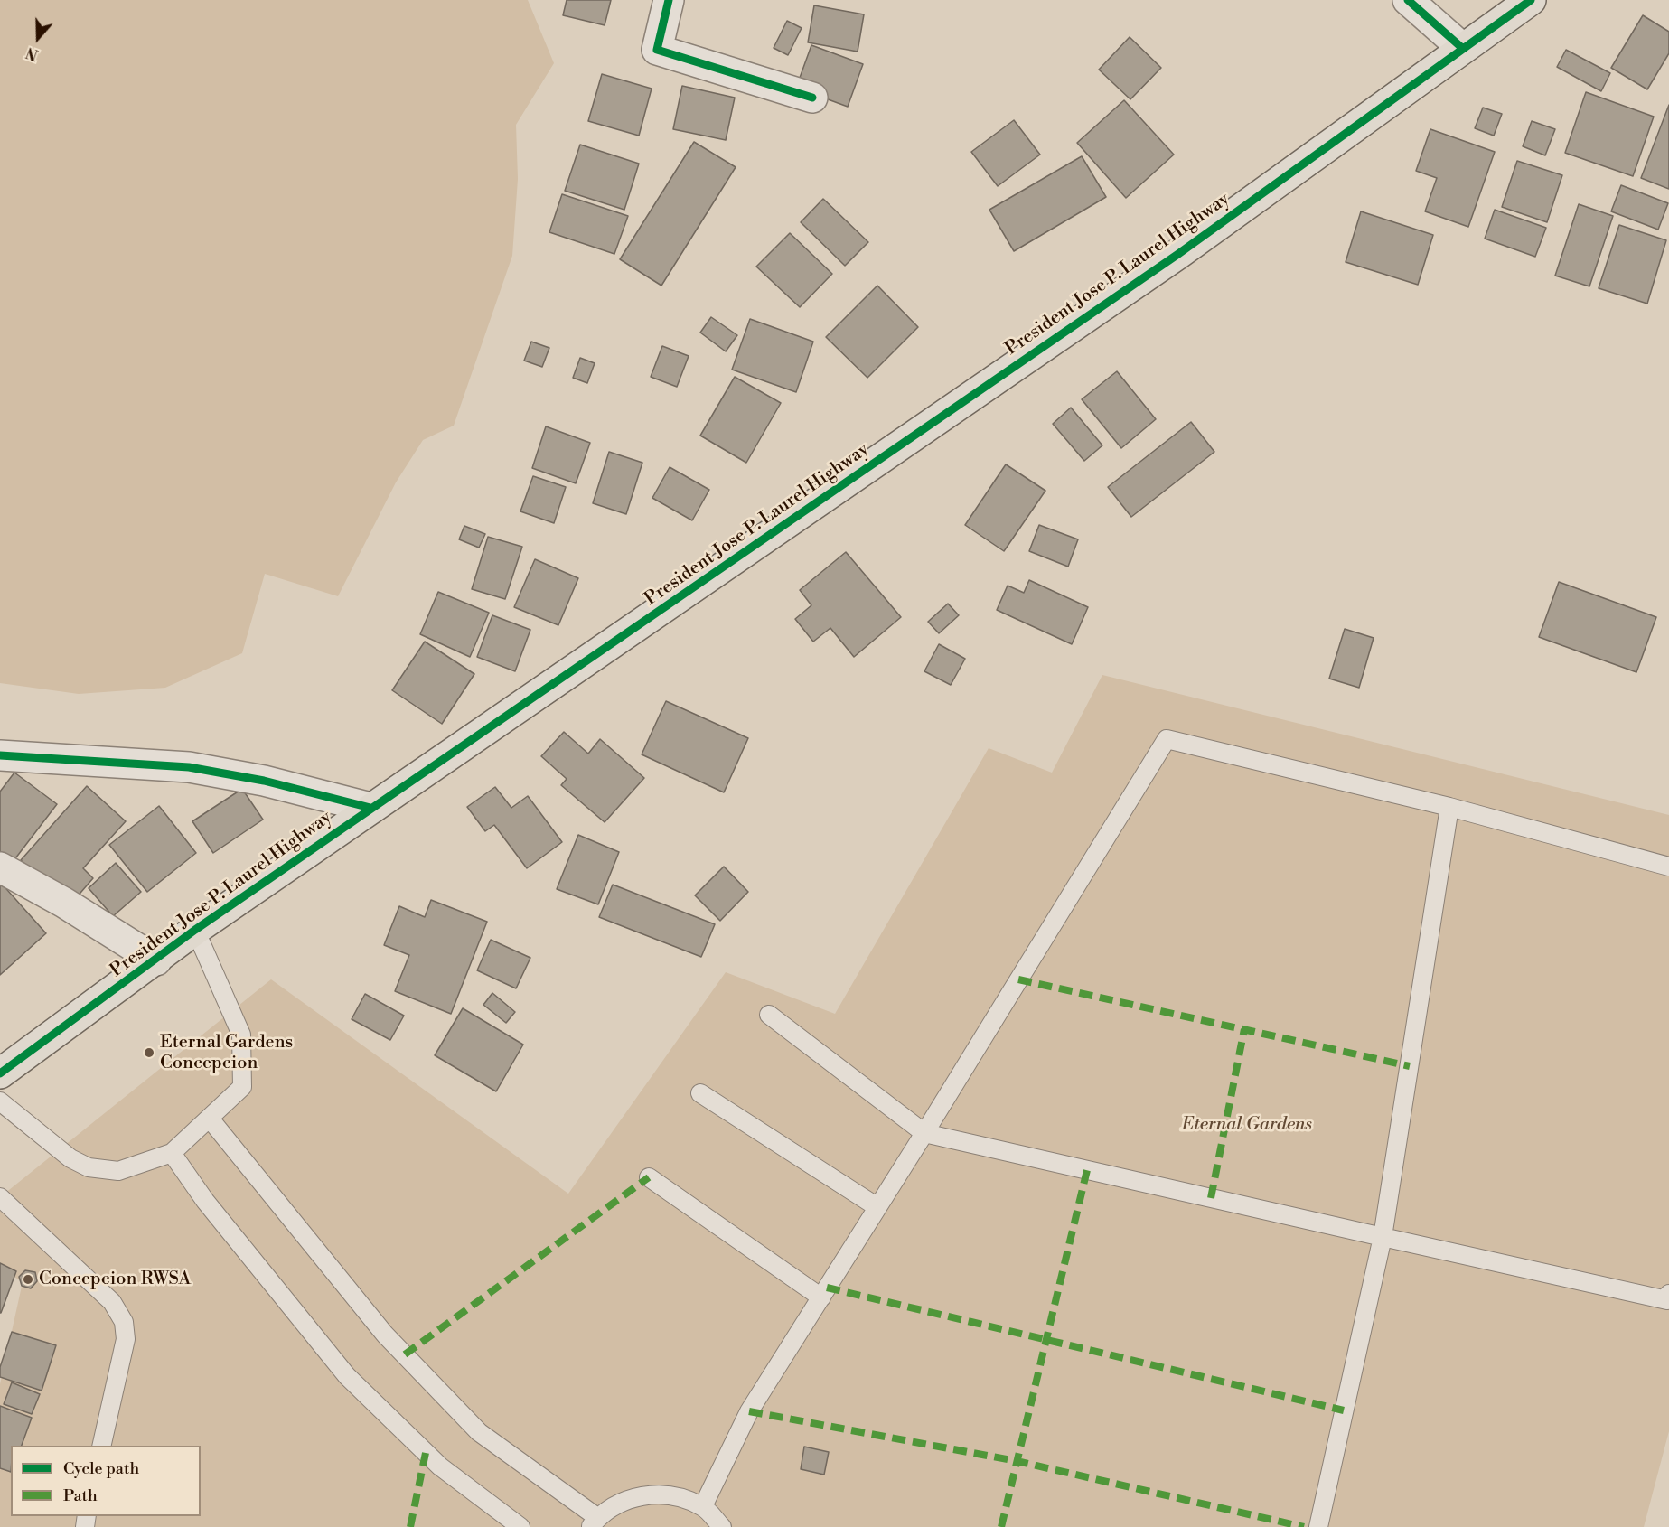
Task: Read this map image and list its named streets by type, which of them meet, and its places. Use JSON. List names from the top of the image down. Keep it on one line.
{"streets":{"highway":["President Jose P. Laurel Highway"]},"parks":["Eternal Gardens"],"places":["Eternal Gardens Concepcion","Concepcion RWSA"],"legend":["Cycle path","Path"],"north":"bottom"}
